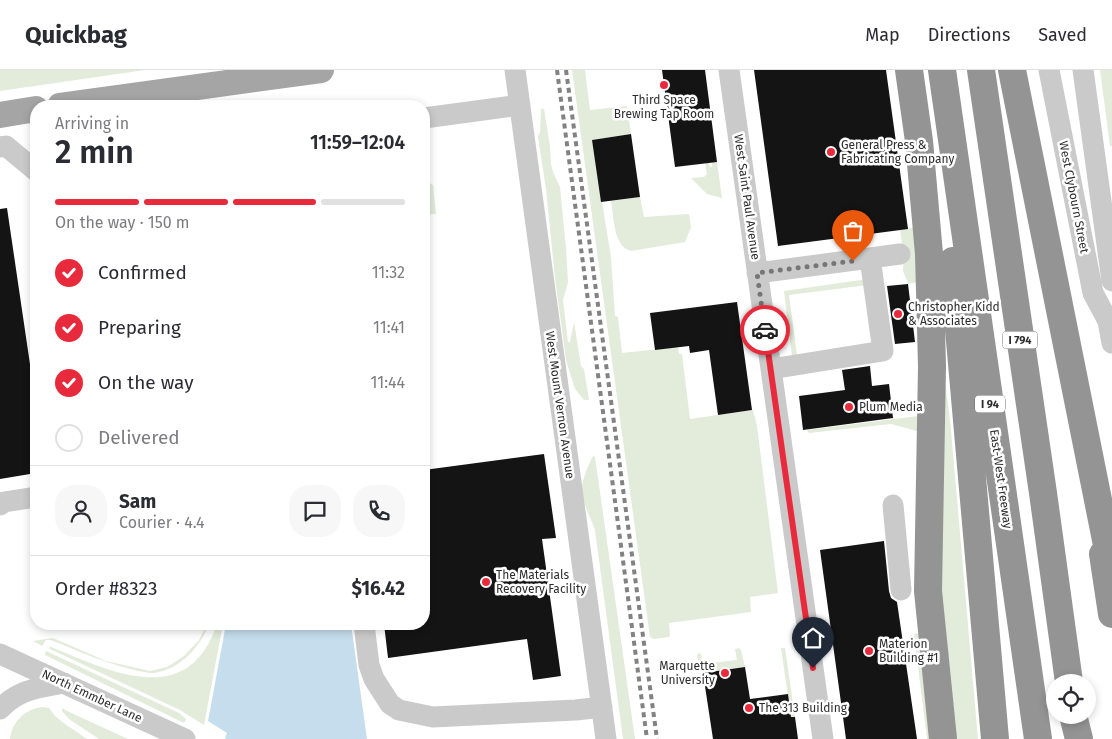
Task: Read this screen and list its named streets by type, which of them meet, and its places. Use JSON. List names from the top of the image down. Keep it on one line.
{"streets":{"highway":["I 794","I 94","East-West Freeway"],"street":["West Saint Paul Avenue","West Clybourn Street","West Mount Vernon Avenue","North Emmber Lane"]},"places":["Third Space Brewing Tap Room","General Press & Fabricating Company","Christopher Kidd & Associates","Plum Media","The Materials Recovery Facility","Materion Building #1","Marquette University","The 313 Building"],"page":{"header":"Quickbag","nav":["Map","Directions","Saved"],"heading":["2 min","Arriving in","11:59–12:04"],"panel":["Sam","Courier · 4.4","Order #8323","$16.42"],"bar":"On the way · 150 m","list":[["Confirmed","11:32"],["Preparing","11:41"],["On the way","11:44"],"Delivered"]}}
